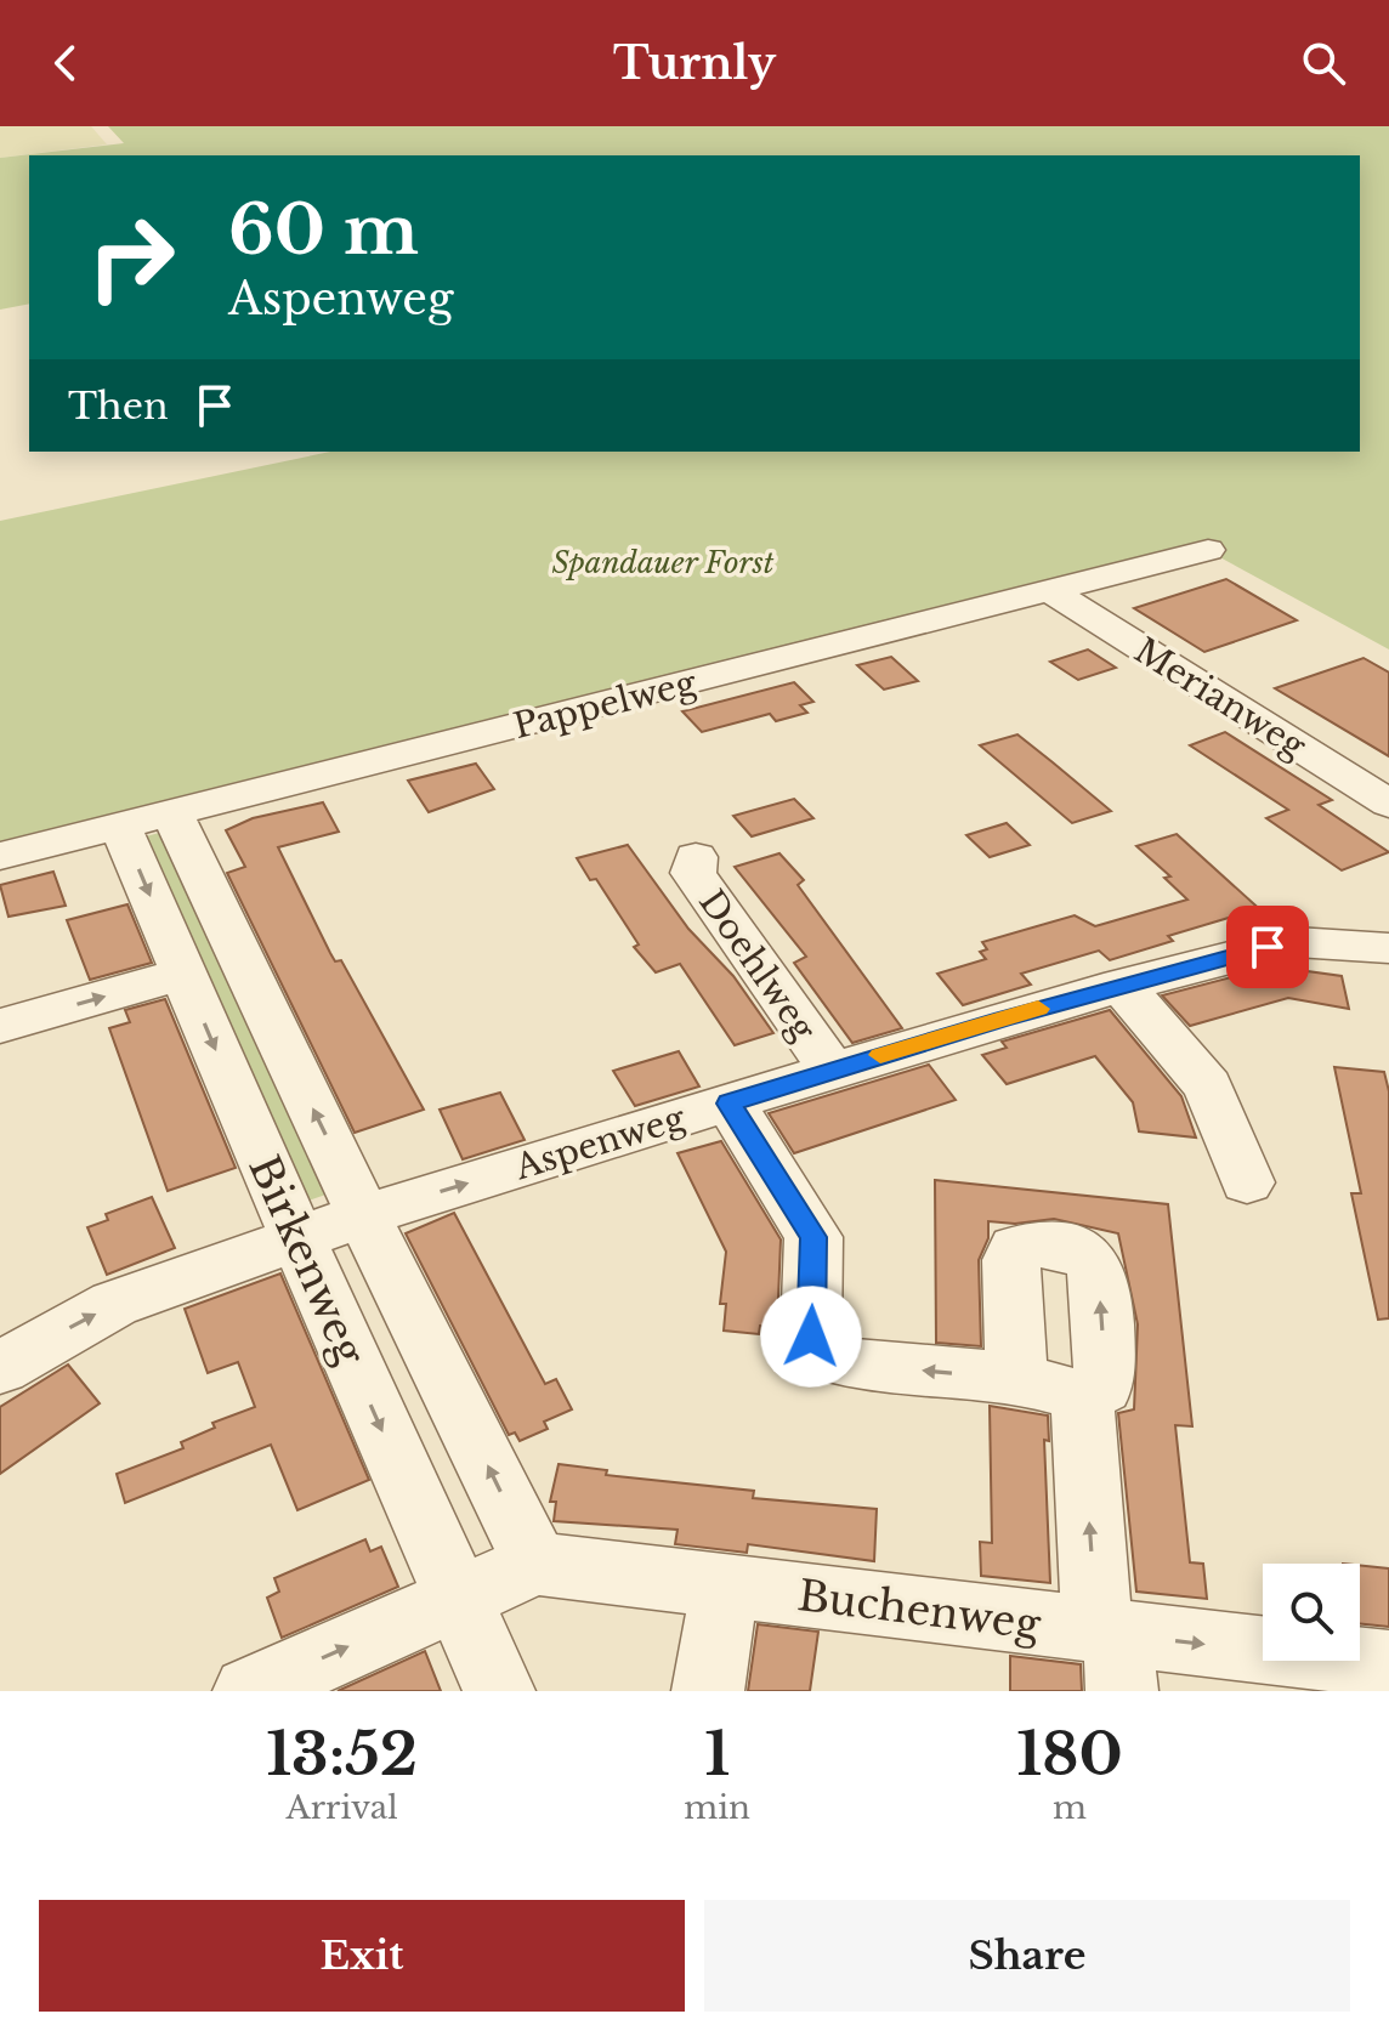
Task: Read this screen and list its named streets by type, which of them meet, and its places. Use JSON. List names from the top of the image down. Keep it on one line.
{"streets":{"street":["Merianweg","Pappelweg","Doehlweg","Aspenweg","Birkenweg","Buchenweg"]},"crossings":[["Merianweg","Pappelweg"],["Pappelweg","Birkenweg"],["Doehlweg","Aspenweg"],["Aspenweg","Birkenweg"],["Birkenweg","Buchenweg"]],"one_way":["Aspenweg","Buchenweg"],"parks":["Spandauer Forst"],"page":{"header":"Turnly","turn":["60 m","Aspenweg"],"then":"Then","eta":["13:52","Arrival","1","min","180","m"],"buttons":["Exit","Share"]}}
